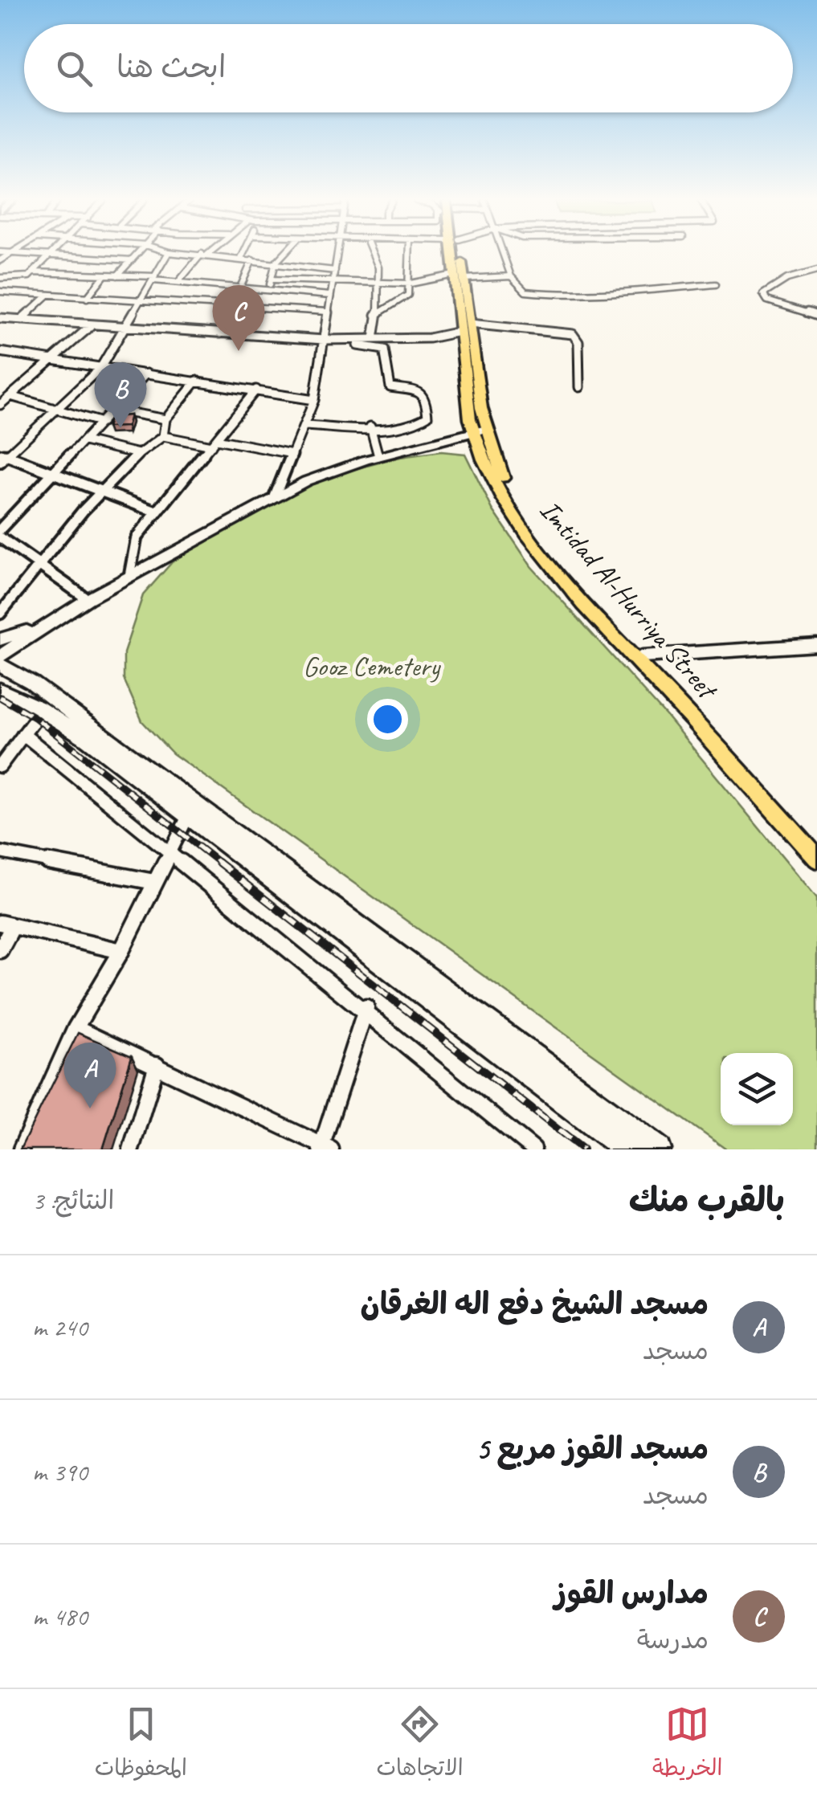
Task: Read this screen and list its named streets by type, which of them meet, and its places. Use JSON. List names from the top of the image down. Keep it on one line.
{"streets":{"main road":["Imtidad Al-Hurriya Street"]},"parks":["Gooz Cemetery"],"page":{"search":"ابحث هنا","pins":["C","B","A"],"heading":["بالقرب منك","النتائج: 3"],"list":[{"mark":"A","name":"مسجد الشيخ دفع اله الغرقان","note":"مسجد","value":"240 m"},{"mark":"B","name":"مسجد القوز مربع 5","note":"مسجد","value":"390 m"},{"mark":"C","name":"مدارس القوز","note":"مدرسة","value":"480 m"}],"nav":["الخريطة","الاتجاهات","المحفوظات"]}}
